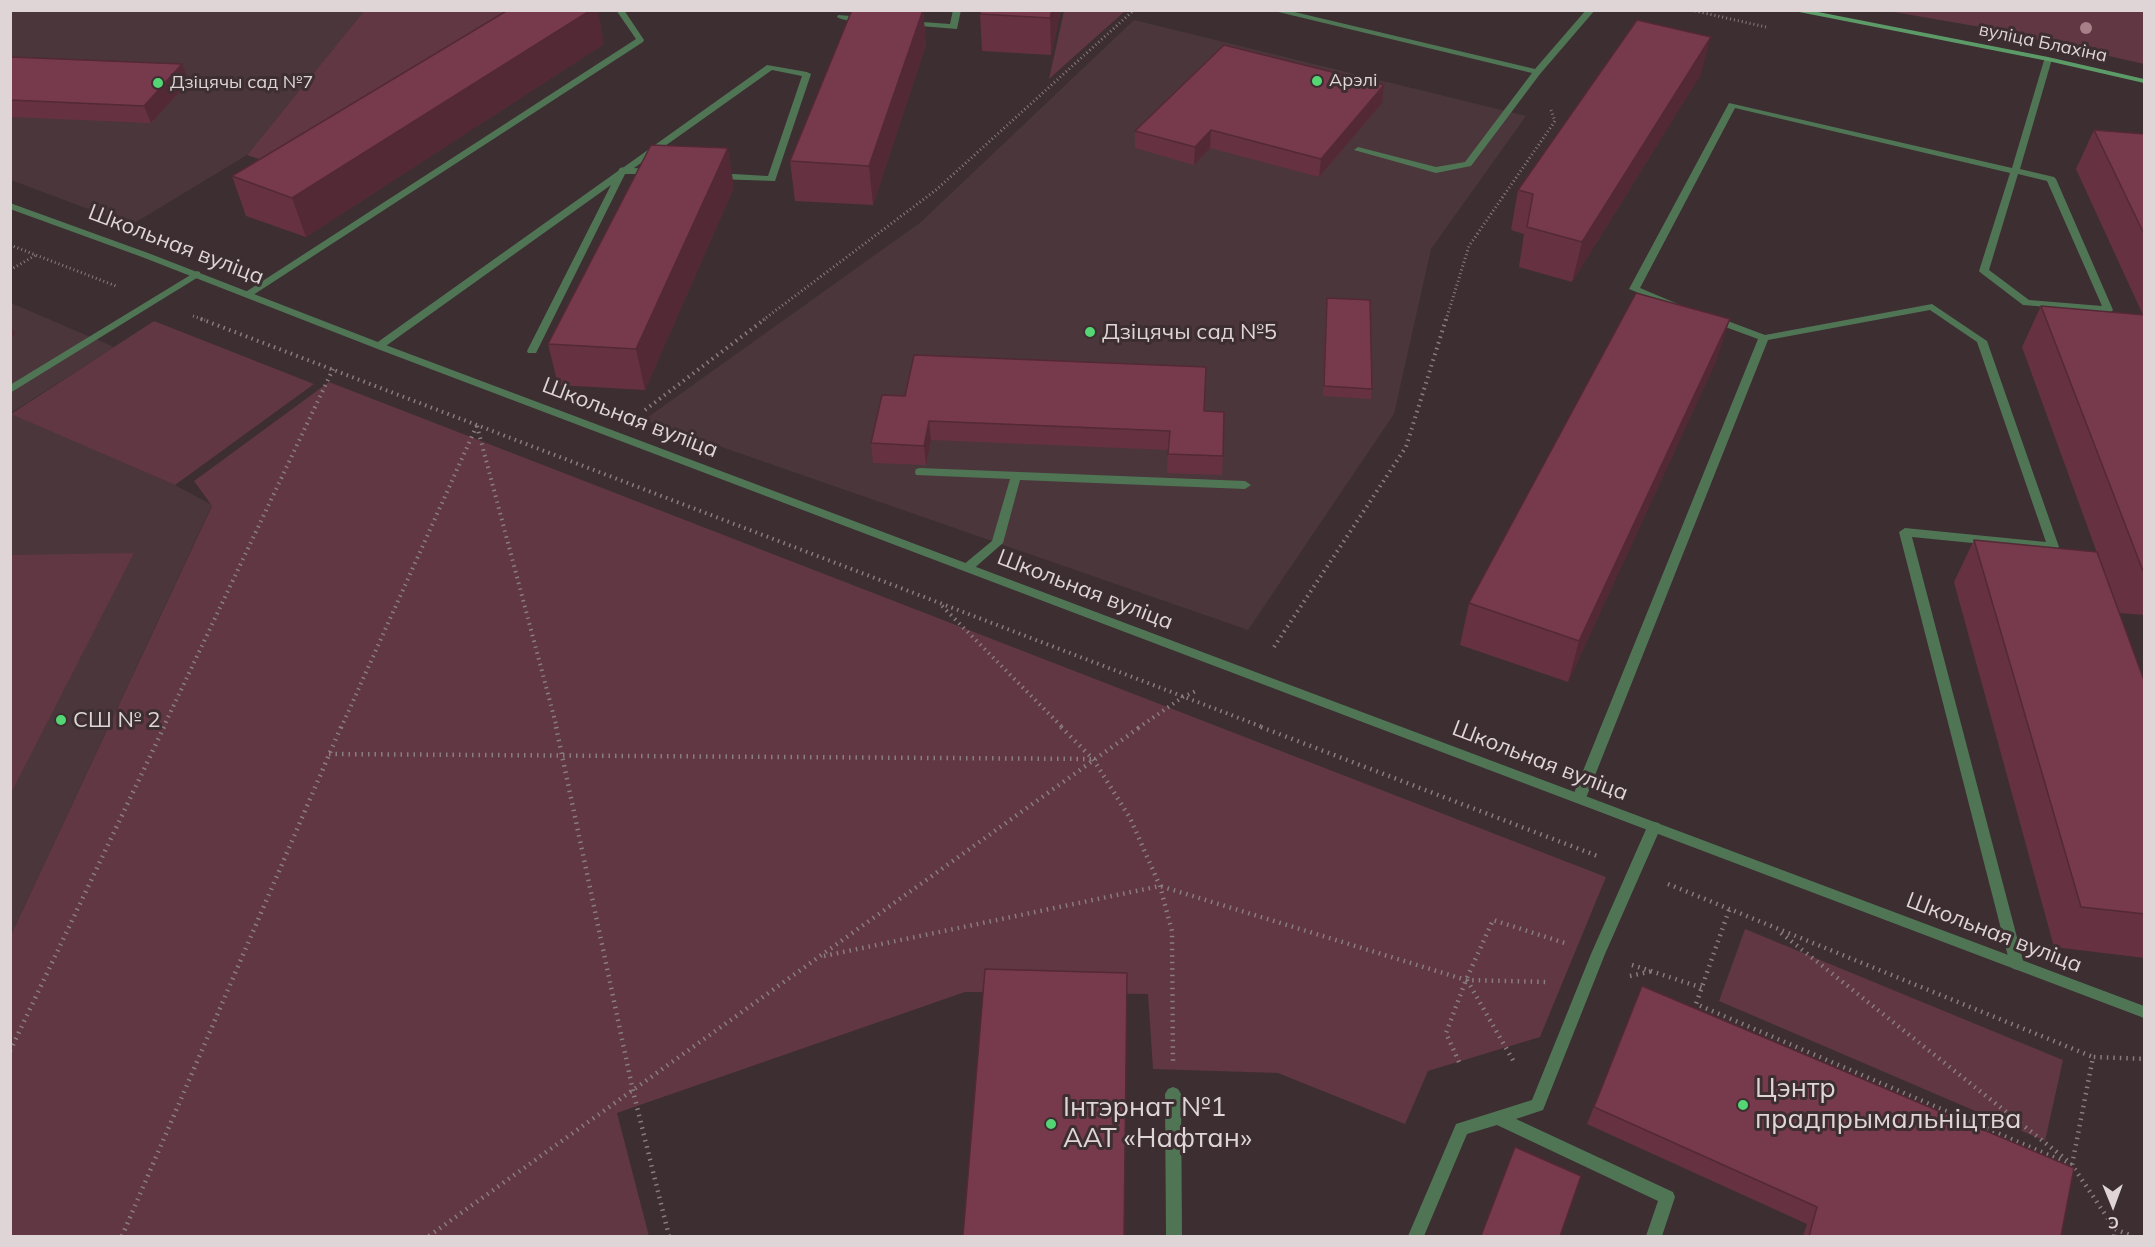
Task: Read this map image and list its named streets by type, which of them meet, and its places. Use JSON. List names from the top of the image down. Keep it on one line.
{"streets":{"street":["вуліца Блахіна","Школьная вуліца"]},"places":["Арэлі","Дзіцячы сад №7","Дзіцячы сад №5","СШ № 2","Цэнтр прадпрымальніцтва","Інтэрнат №1 ААТ «Нафтан»"],"north":"bottom"}
